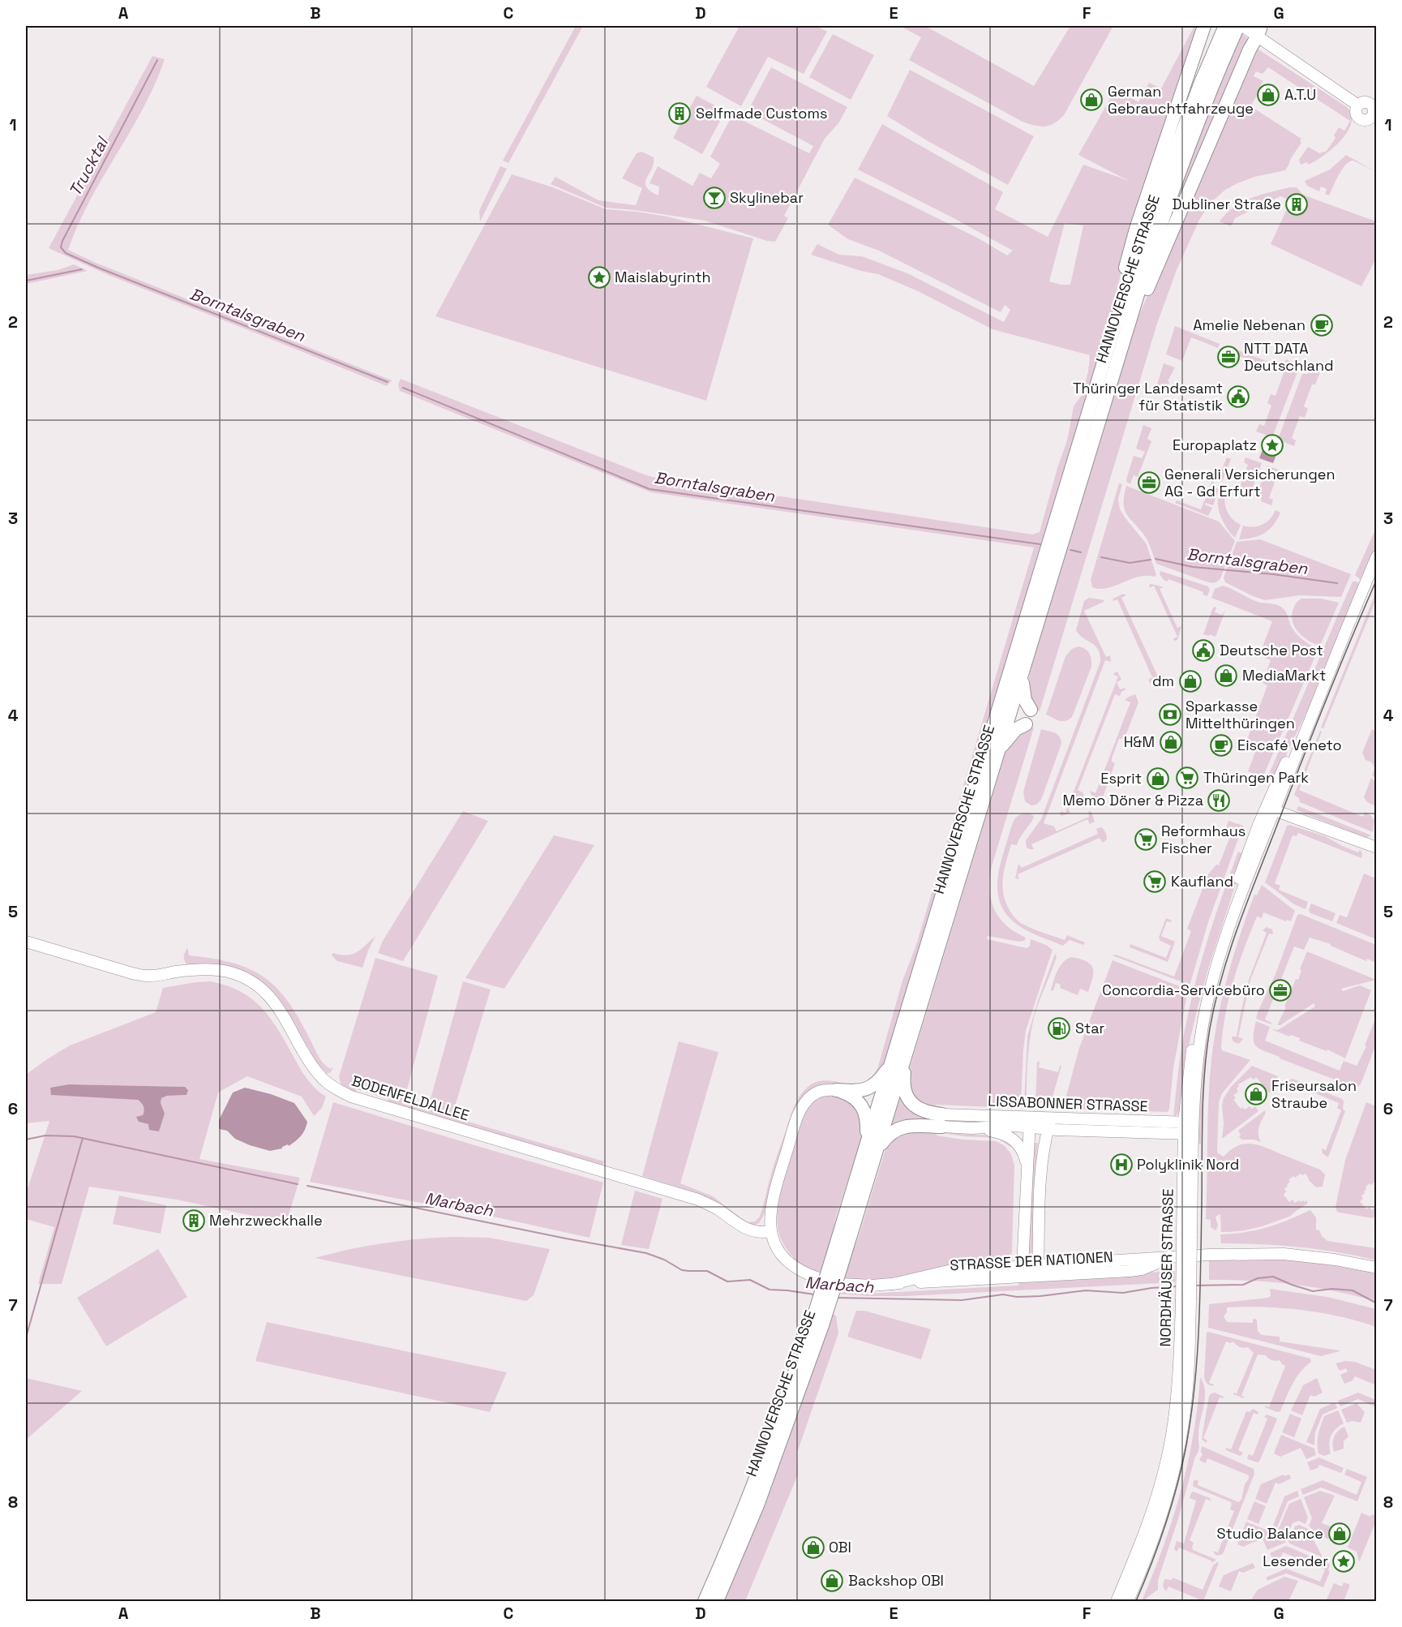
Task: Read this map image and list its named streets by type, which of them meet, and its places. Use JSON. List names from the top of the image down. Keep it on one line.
{"streets":{"highway":["HANNOVERSCHE STRASSE"],"main road":["BODENFELDALLEE","LISSABONNER STRASSE","STRASSE DER NATIONEN","NORDHÄUSER STRASSE"]},"crossings":[["LISSABONNER STRASSE","NORDHÄUSER STRASSE"]],"water":["Trucktal","Borntalsgraben","Marbach"],"places":{"shop":["A.T.U","German Gebrauchtfahrzeuge","MediaMarkt","dm","H&M","Esprit","Friseursalon Straube","Studio Balance","OBI","Backshop OBI"],"building":["Selfmade Customs","Dubliner Straße","Mehrzweckhalle"],"bar":["Skylinebar"],"place":["Maislabyrinth","Europaplatz","Lesender"],"cafe":["Amelie Nebenan","Eiscafé Veneto"],"office":["NTT DATA Deutschland","Generali Versicherungen AG - Gd Erfurt","Concordia-Servicebüro"],"public building":["Thüringer Landesamt für Statistik","Deutsche Post"],"bank":["Sparkasse Mittelthüringen"],"supermarket":["Thüringen Park","Reformhaus Fischer","Kaufland"],"restaurant":["Memo Döner & Pizza"],"fuel station":["Star"],"hospital":["Polyklinik Nord"]},"grid":{"columns":["A","B","C","D","E","F","G"],"rows":["1","2","3","4","5","6","7","8"]}}
